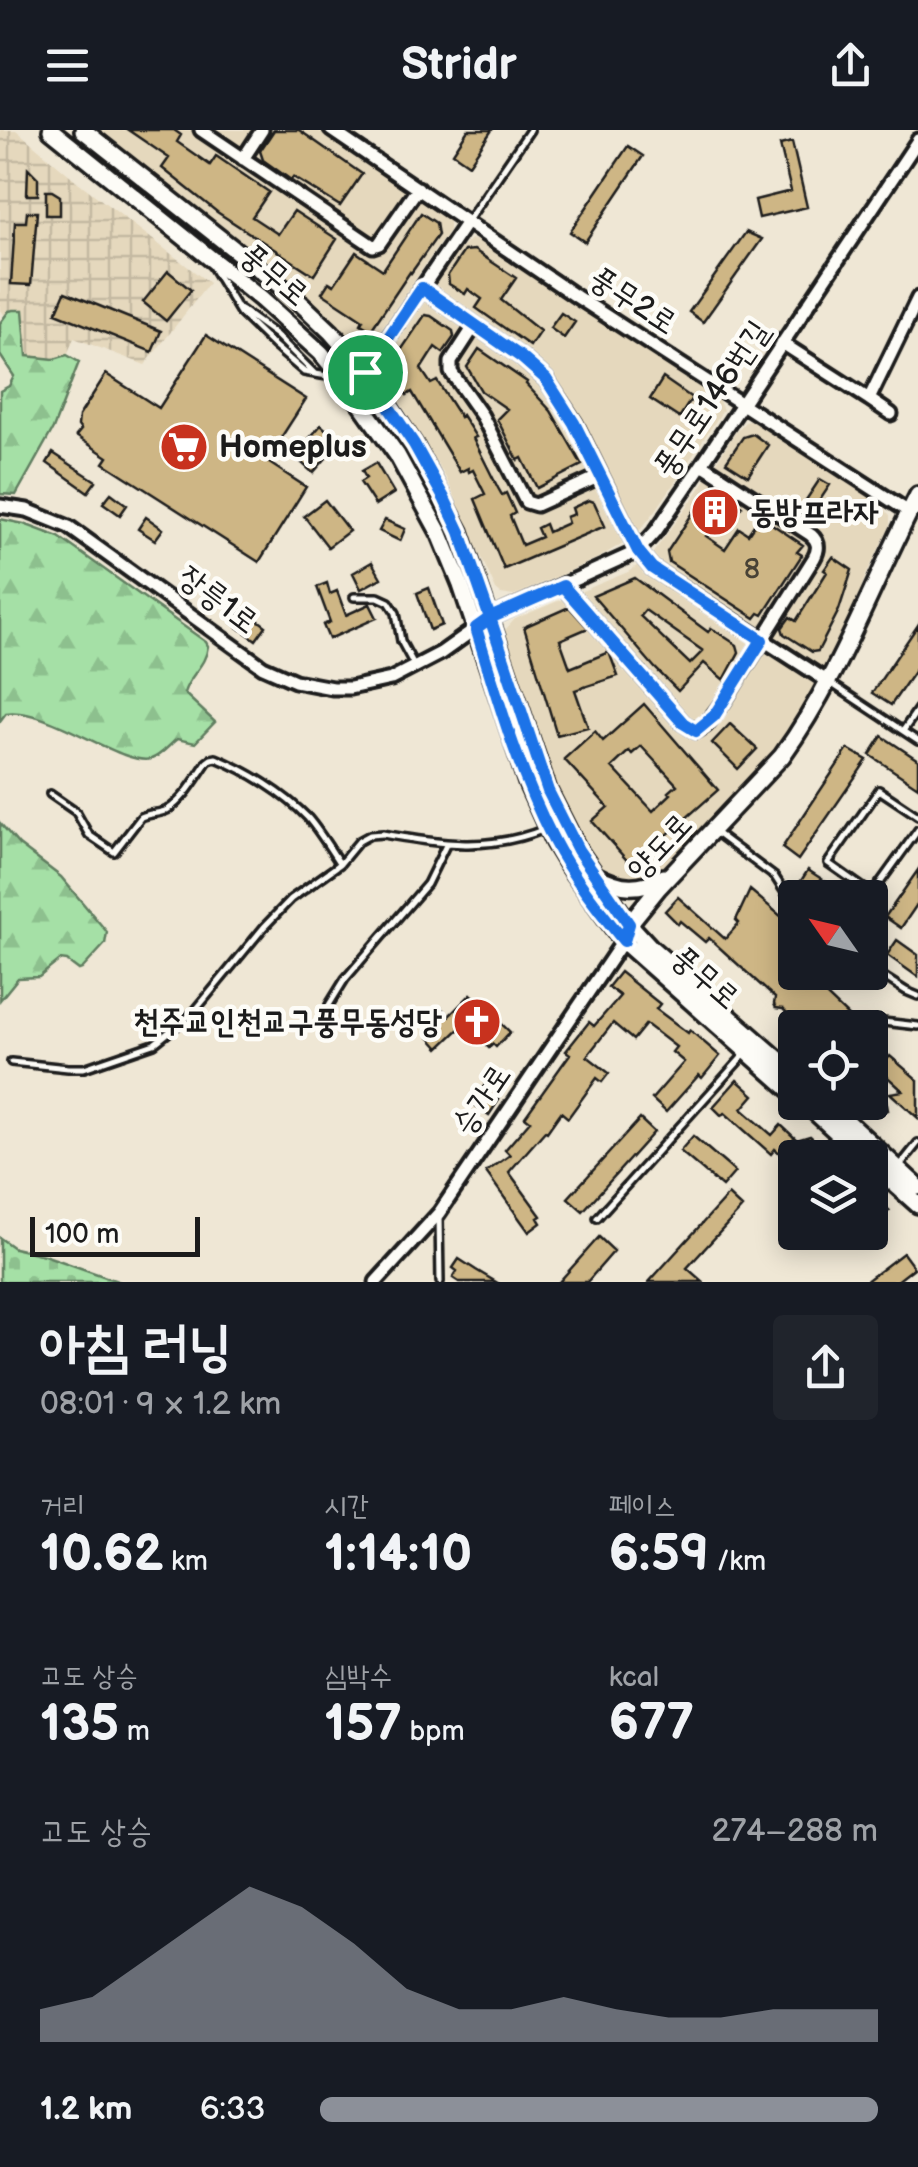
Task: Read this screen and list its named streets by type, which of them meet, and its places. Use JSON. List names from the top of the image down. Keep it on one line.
{"streets":{"street":["풍무로","풍무2로","풍무로146번길","장릉1로","양도로","승가로"]},"crossings":[["풍무로","풍무로146번길"],["풍무로","장릉1로"],["풍무로","양도로"],["풍무로","승가로"],["풍무2로","풍무로146번길"],["풍무2로","양도로"],["풍무로146번길","장릉1로"],["양도로","승가로"]],"places":{"supermarket":["Homeplus"],"building":["동방프라자"],"church":["천주교인천교구풍무동성당"]},"house_numbers":["8"],"scale_bar":"100 m","north":"top left","page":{"header":"Stridr","scale":"100 m","heading":["아침 러닝","08:01 · 9 × 1.2 km"],"stats":[["거리","10.62 km"],["시간","1:14:10"],["페이스","6:59 /km"],["고도 상승","135 m"],["심박수","157 bpm"],["kcal","677"]],"chart":["고도 상승","274–288 m"],"list":[{"name":"1.2 km","note":"6:33"}]}}
